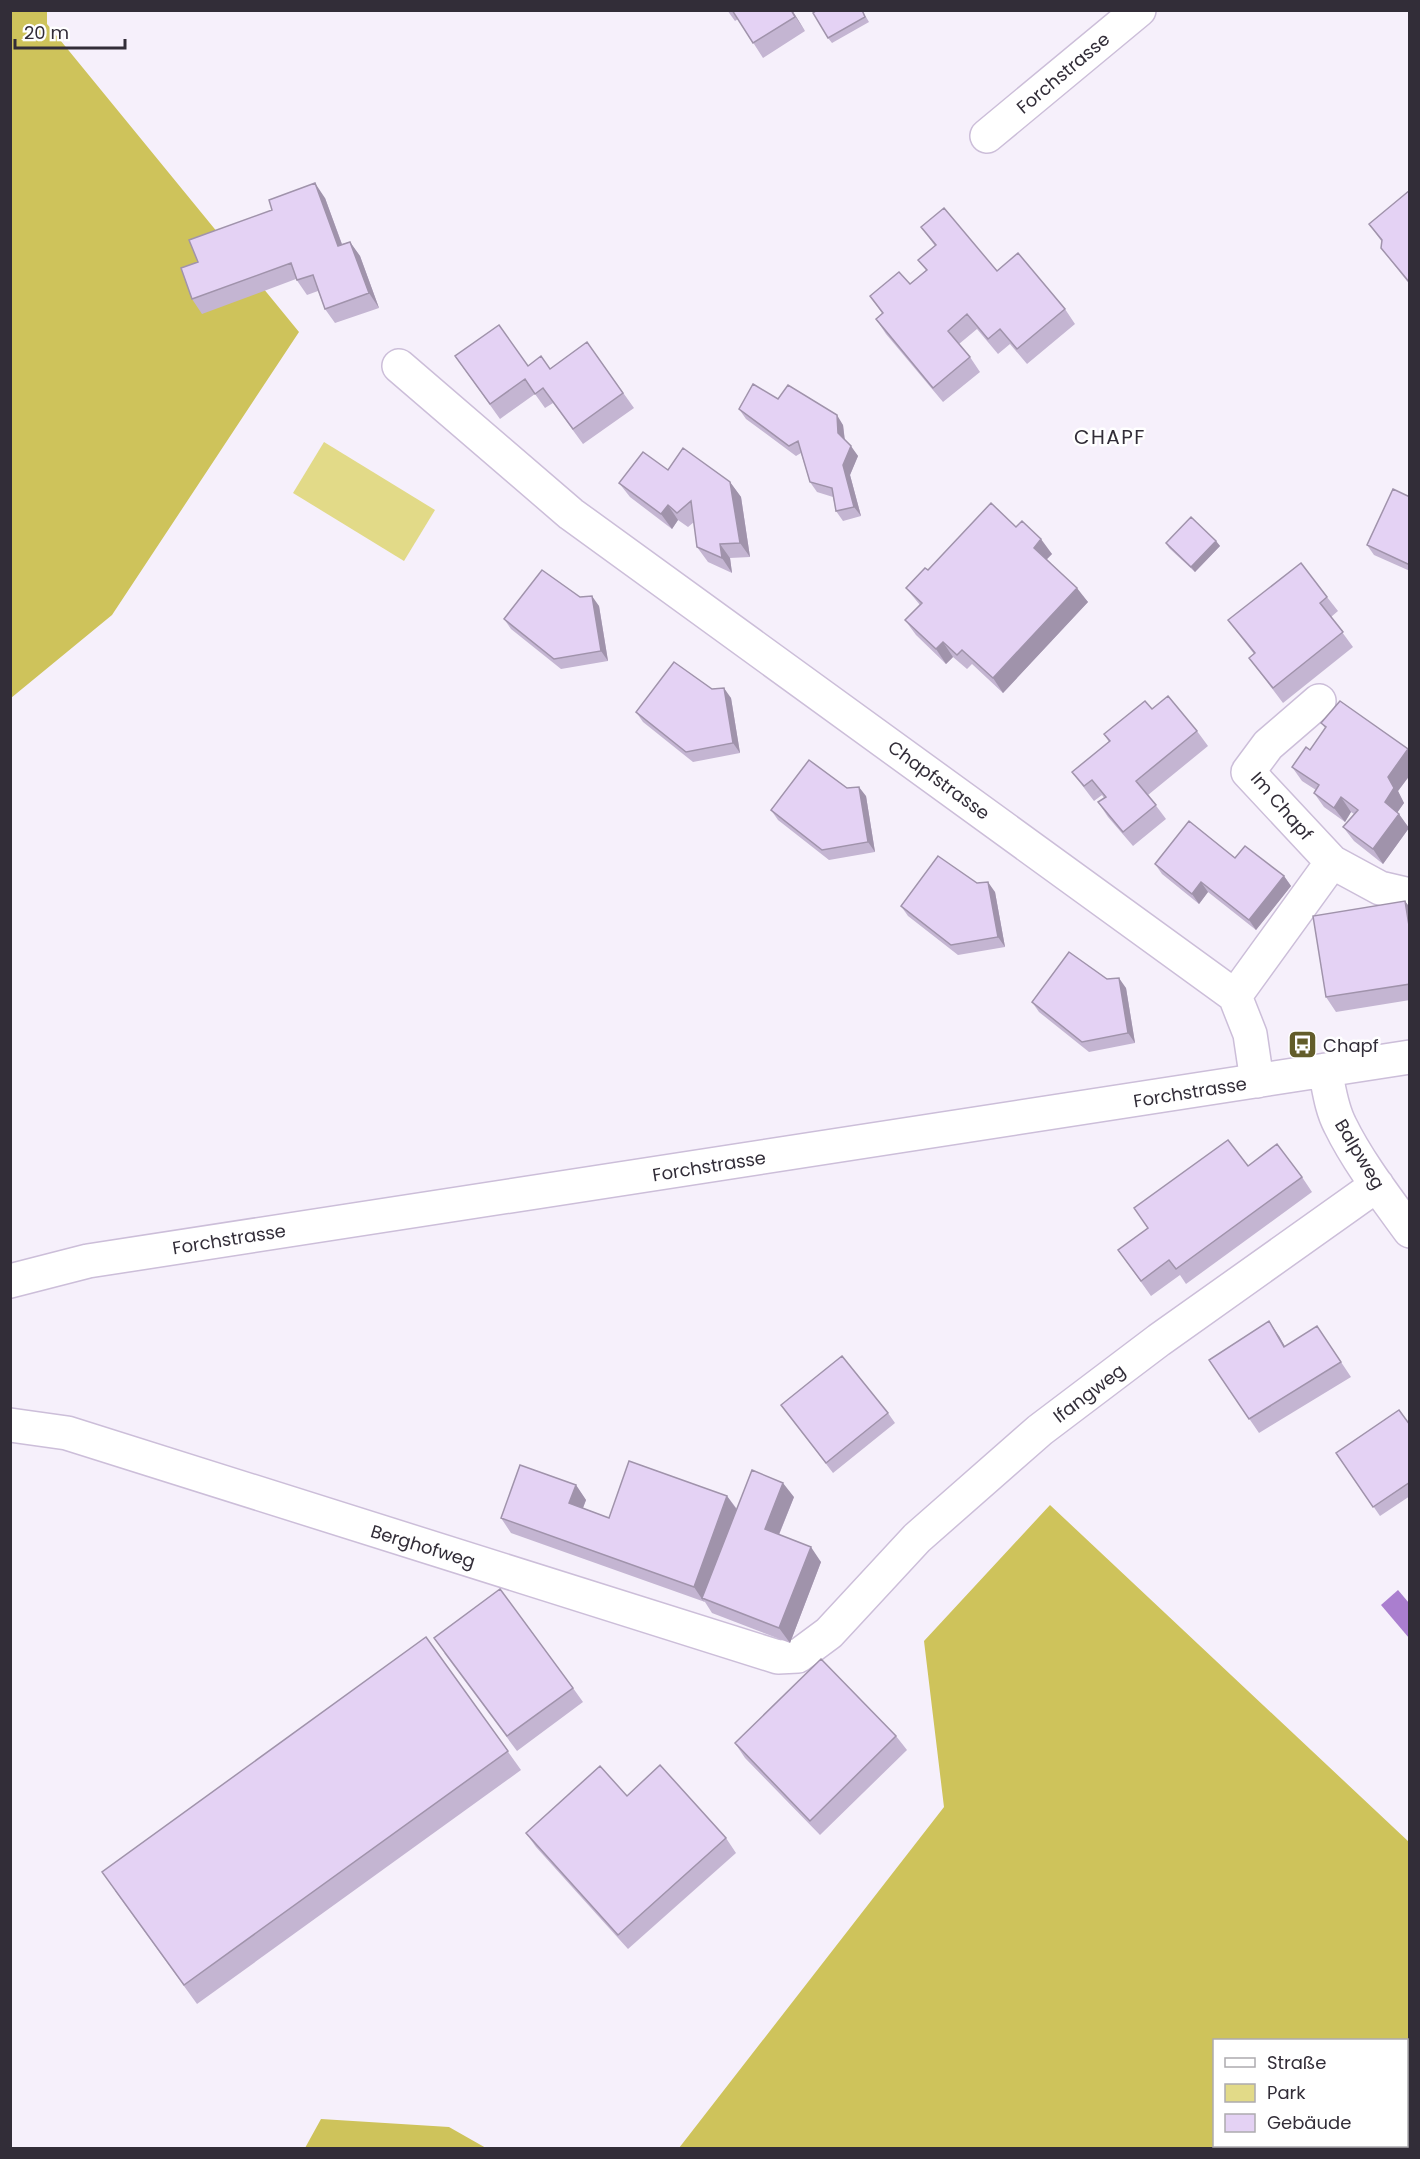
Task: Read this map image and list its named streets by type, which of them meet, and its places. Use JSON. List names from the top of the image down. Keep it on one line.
{"streets":{"street":["Forchstrasse","Chapfstrasse","Im Chapf","Balpweg","Ifangweg","Berghofweg"]},"crossings":[["Forchstrasse","Balpweg"],["Balpweg","Ifangweg"],["Ifangweg","Berghofweg"]],"districts":["CHAPF"],"places":{"bus stop":["Chapf"]},"legend":["Straße","Park","Gebäude"],"scale_bar":"20 m"}
